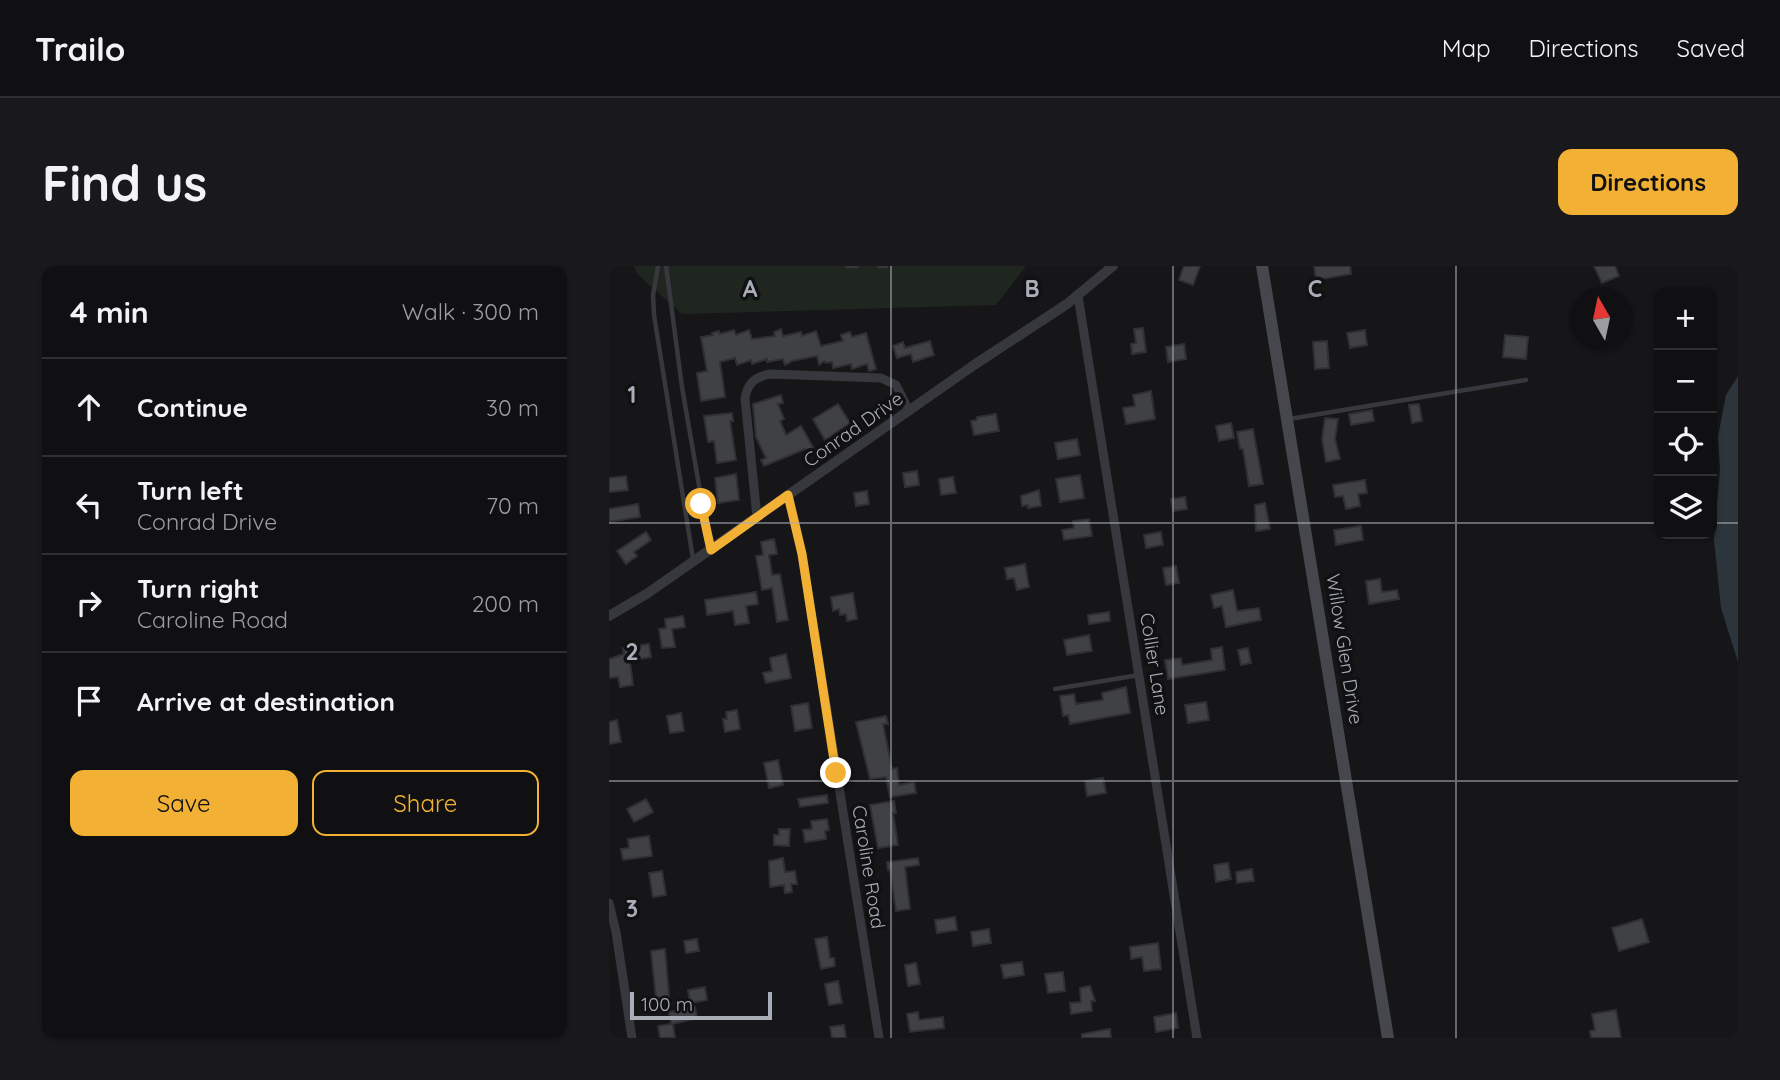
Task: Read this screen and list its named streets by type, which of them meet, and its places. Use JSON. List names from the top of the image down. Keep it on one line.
{"streets":{"main road":["Willow Glen Drive"],"street":["Conrad Drive","Collier Lane","Caroline Road"]},"crossings":[["Conrad Drive","Collier Lane"],["Conrad Drive","Caroline Road"]],"scale_bar":"100 m","north":"top","page":{"header":"Trailo","nav":["Map","Directions","Saved"],"buttons":["Directions",["Save","Share"]],"title":"Find us","heading":["4 min","Walk · 300 m"],"map_buttons":["+","−"],"list":[["Continue","30 m"],["Turn left","Conrad Drive","70 m"],["Turn right","Caroline Road","200 m"],"Arrive at destination"],"scale":"100 m"},"grid":{"columns":["A","B","C"],"rows":["1","2","3"]}}
